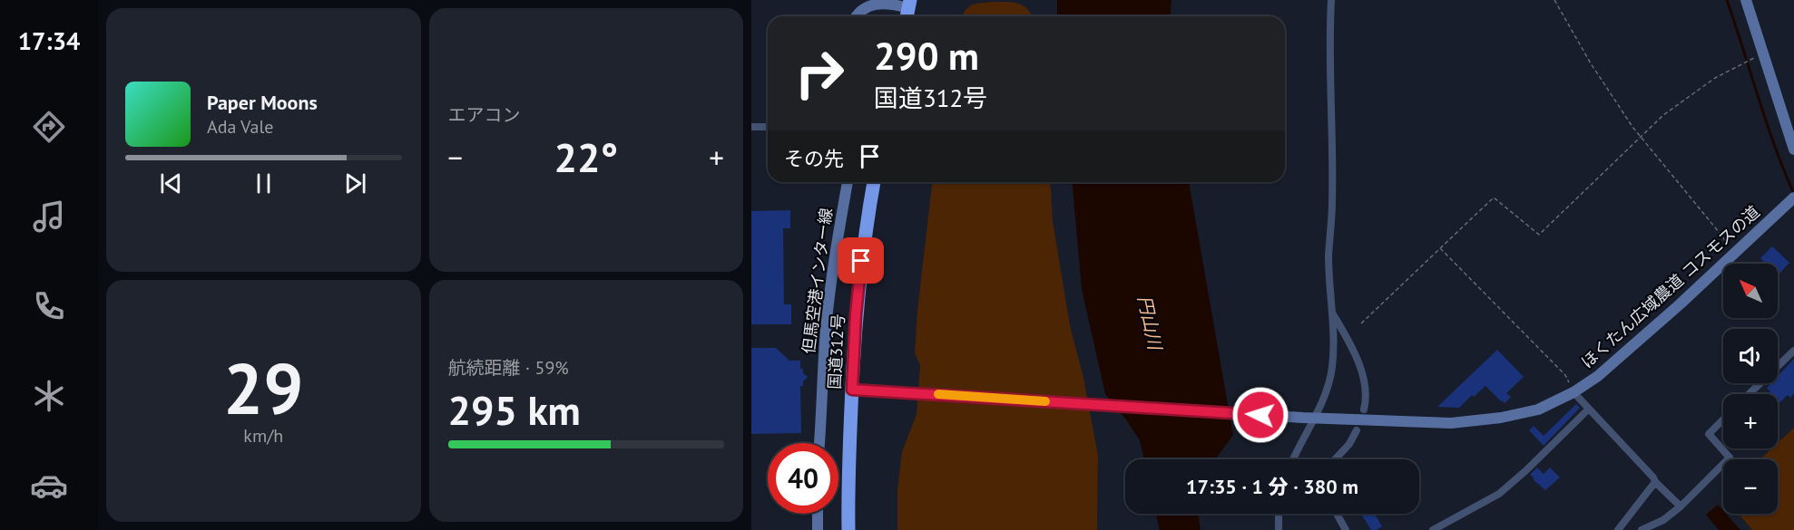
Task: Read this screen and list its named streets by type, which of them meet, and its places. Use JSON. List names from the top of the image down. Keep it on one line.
{"streets":{"highway":["国道312号"],"street":["但馬空港インター線","ほくたん広域農道 コスモスの道"]},"crossings":[["ほくたん広域農道 コスモスの道","国道312号"]],"water":["円山川"],"north":"top left","page":{"tabs":"17:34","tile":["エアコン",["29","km/h"],["航続距離 · 59%","295 km"]],"turn":["290 m","国道312号"],"song":["Paper Moons","Ada Vale"],"then":"その先","heat":["−","22°","+"],"map_buttons":["+","−"],"limit":"40","trip":"17:35 · 1 分 · 380 m"}}
